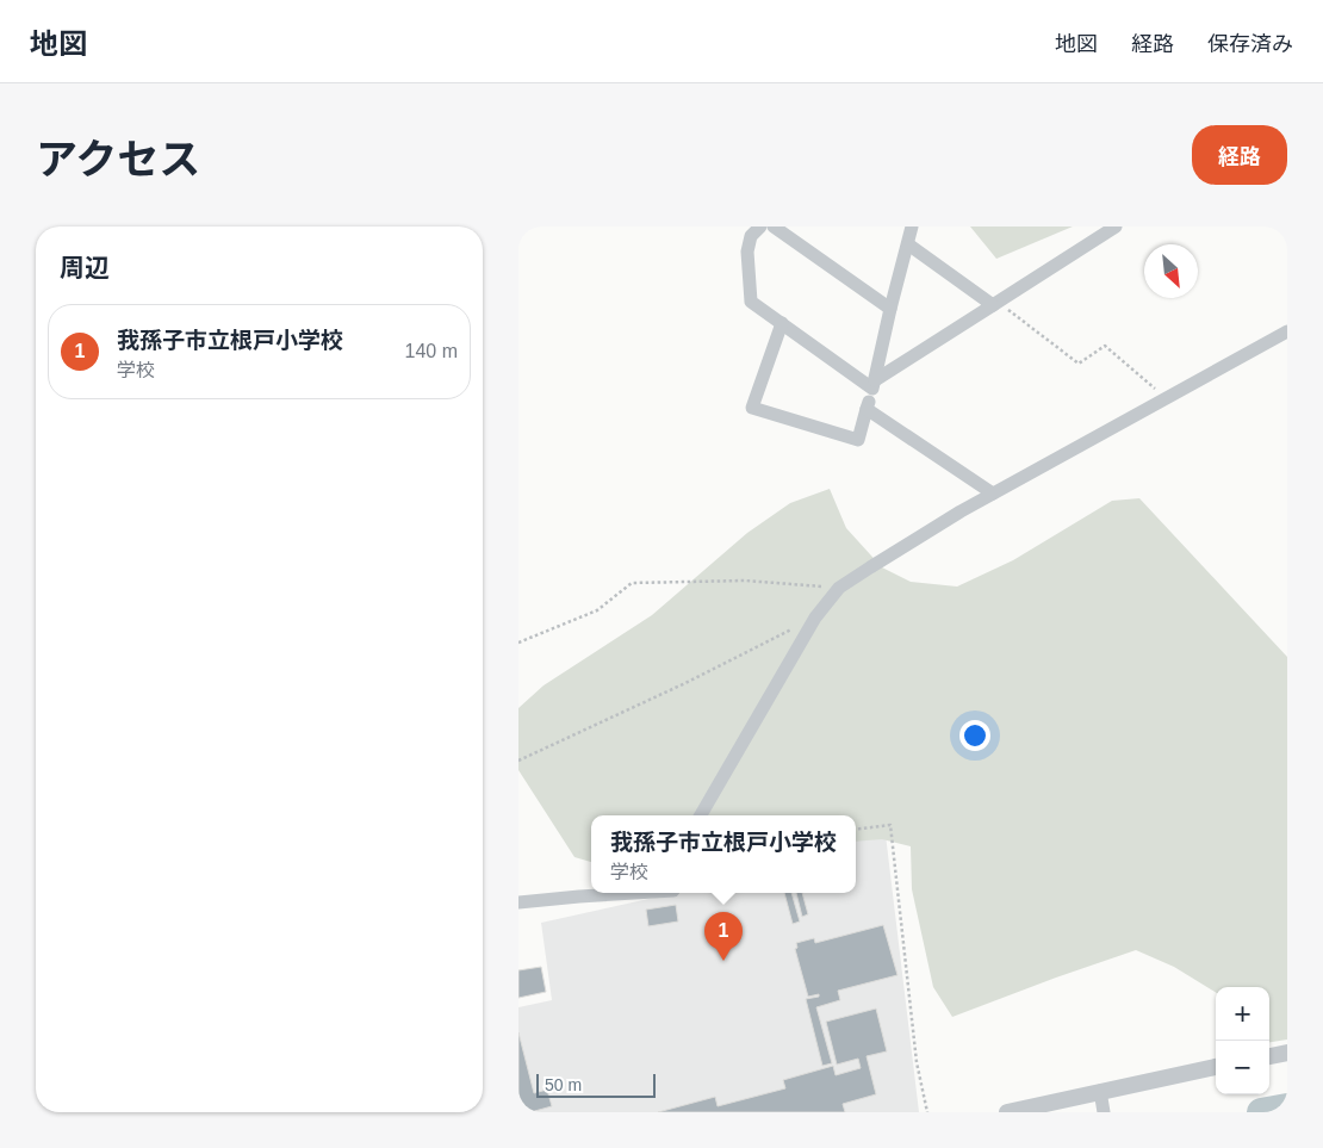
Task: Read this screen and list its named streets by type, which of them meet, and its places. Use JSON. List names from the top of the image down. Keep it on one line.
{"scale_bar":"50 m","north":"bottom right","page":{"header":"地図","nav":["地図","経路","保存済み"],"title":"アクセス","buttons":"経路","heading":"周辺","list":[{"mark":"1","name":"我孫子市立根戸小学校","note":"学校","value":"140 m"}],"popup":["我孫子市立根戸小学校","学校"],"pins":"1","map_buttons":["+","−"],"scale":"50 m"}}
